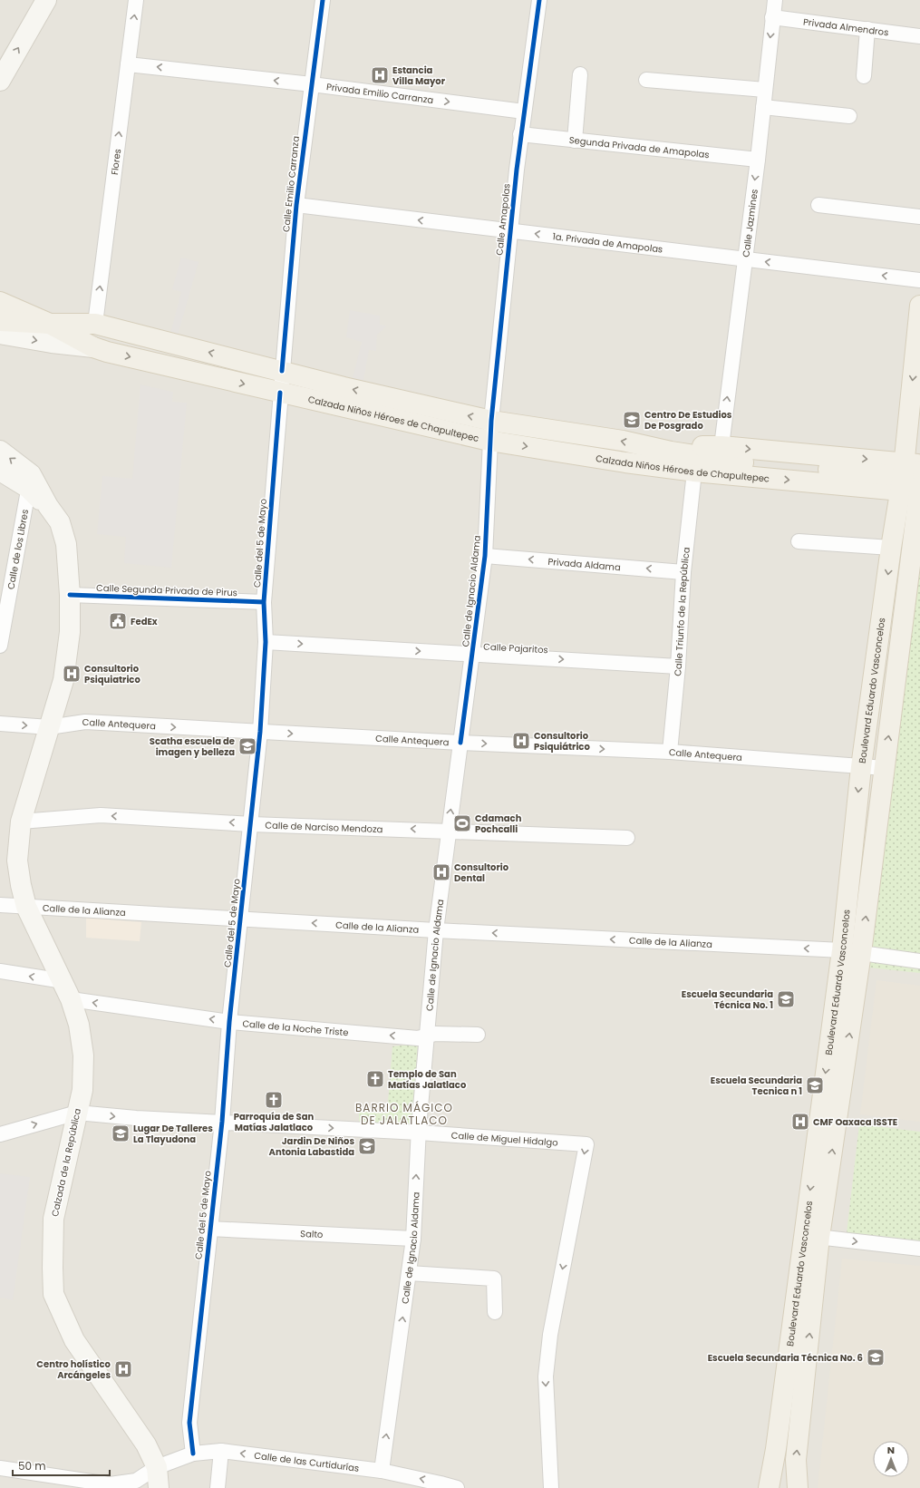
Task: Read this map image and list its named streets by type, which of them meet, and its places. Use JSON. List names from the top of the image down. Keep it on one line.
{"streets":{"main road":["Calzada Niños Héroes de Chapultepec","Boulevard Eduardo Vasconcelos","Calzada de la República"],"street":["Privada Almendros","Privada Emilio Carranza","Segunda Privada de Amapolas","Flores","Calle Emilio Carranza","Calle Amapolas","Calle Jazmines","1a. Privada de Amapolas","Calle del 5 de Mayo","Calle de los Libres","Privada Aldama","Calle Segunda Privada de Pirus","Calle de Ignacio Aldama","Calle Triunfo de la República","Calle Pajaritos","Calle Antequera","Calle de Narciso Mendoza","Calle de la Alianza","Calle de la Noche Triste","Calle de Miguel Hidalgo","Salto","Calle de las Curtidurías"]},"crossings":[["Privada Almendros","Calle Jazmines"],["Privada Emilio Carranza","Flores"],["Privada Emilio Carranza","Calle Emilio Carranza"],["Privada Emilio Carranza","Calle Amapolas"],["Segunda Privada de Amapolas","Calle Amapolas"],["Segunda Privada de Amapolas","Calle Jazmines"],["Flores","Calzada Niños Héroes de Chapultepec"],["Calle Emilio Carranza","1a. Privada de Amapolas"],["Calle Emilio Carranza","Calzada Niños Héroes de Chapultepec"],["Calle Emilio Carranza","Calle del 5 de Mayo"],["Calle Amapolas","1a. Privada de Amapolas"],["Calle Amapolas","Calzada Niños Héroes de Chapultepec"],["Calle Amapolas","Calle de Ignacio Aldama"],["Calle Jazmines","1a. Privada de Amapolas"],["Calzada Niños Héroes de Chapultepec","Calle del 5 de Mayo"],["Calzada Niños Héroes de Chapultepec","Calle de Ignacio Aldama"],["Calzada Niños Héroes de Chapultepec","Calle Triunfo de la República"],["Calzada Niños Héroes de Chapultepec","Boulevard Eduardo Vasconcelos"],["Calle del 5 de Mayo","Calle Segunda Privada de Pirus"],["Calle del 5 de Mayo","Calle Pajaritos"],["Calle del 5 de Mayo","Calle Antequera"],["Calle del 5 de Mayo","Calle de Narciso Mendoza"],["Calle del 5 de Mayo","Calle de la Alianza"],["Calle del 5 de Mayo","Calle de la Noche Triste"],["Calle del 5 de Mayo","Calle de Miguel Hidalgo"],["Calle del 5 de Mayo","Salto"],["Calle del 5 de Mayo","Calle de las Curtidurías"],["Calle de los Libres","Calzada de la República"],["Privada Aldama","Calle de Ignacio Aldama"],["Privada Aldama","Calle Triunfo de la República"],["Calle Segunda Privada de Pirus","Calzada de la República"],["Calle de Ignacio Aldama","Calle Pajaritos"],["Calle de Ignacio Aldama","Calle Antequera"],["Calle de Ignacio Aldama","Calle de Narciso Mendoza"],["Calle de Ignacio Aldama","Calle de la Alianza"],["Calle de Ignacio Aldama","Calle de la Noche Triste"],["Calle de Ignacio Aldama","Calle de Miguel Hidalgo"],["Calle de Ignacio Aldama","Salto"],["Calle de Ignacio Aldama","Calle de las Curtidurías"],["Calle Triunfo de la República","Calle Pajaritos"],["Calle Triunfo de la República","Calle Antequera"],["Boulevard Eduardo Vasconcelos","Calle Antequera"],["Boulevard Eduardo Vasconcelos","Calle de la Alianza"],["Calle Antequera","Calzada de la República"],["Calle de Narciso Mendoza","Calzada de la República"],["Calle de la Alianza","Calzada de la República"],["Calle de la Noche Triste","Calzada de la República"],["Calle de Miguel Hidalgo","Calzada de la República"],["Calzada de la República","Calle de las Curtidurías"]],"one_way":["Flores","1a. Privada de Amapolas","Privada Aldama","Calle de Ignacio Aldama","Calle Pajaritos","Calle Antequera","Calle de Narciso Mendoza","Calle de la Alianza","Calle de la Noche Triste","Calle de las Curtidurías"],"districts":["BARRIO MÁGICO DE JALATLACO"],"places":{"hospital":["Estancia Villa Mayor","Consultorio Psiquiatrico","Consultorio Psiquiátrico","Consultorio Dental","CMF Oaxaca ISSTE","Centro holístico Arcángeles"],"school or university":["Centro De Estudios De Posgrado","Scatha escuela de imagen y belleza","Escuela Secundaria Técnica No. 1","Escuela Secundaria Tecnica n 1","Lugar De Talleres La Tlayudona","Jardin De Niños Antonia Labastida","Escuela Secundaria Técnica No. 6"],"public building":["FedEx"],"sports":["Cdamach Pochcalli"],"church":["Templo de San Matías Jalatlaco","Parroquía de San Matías Jalatlaco"]},"scale_bar":"50 m","north":"top"}
